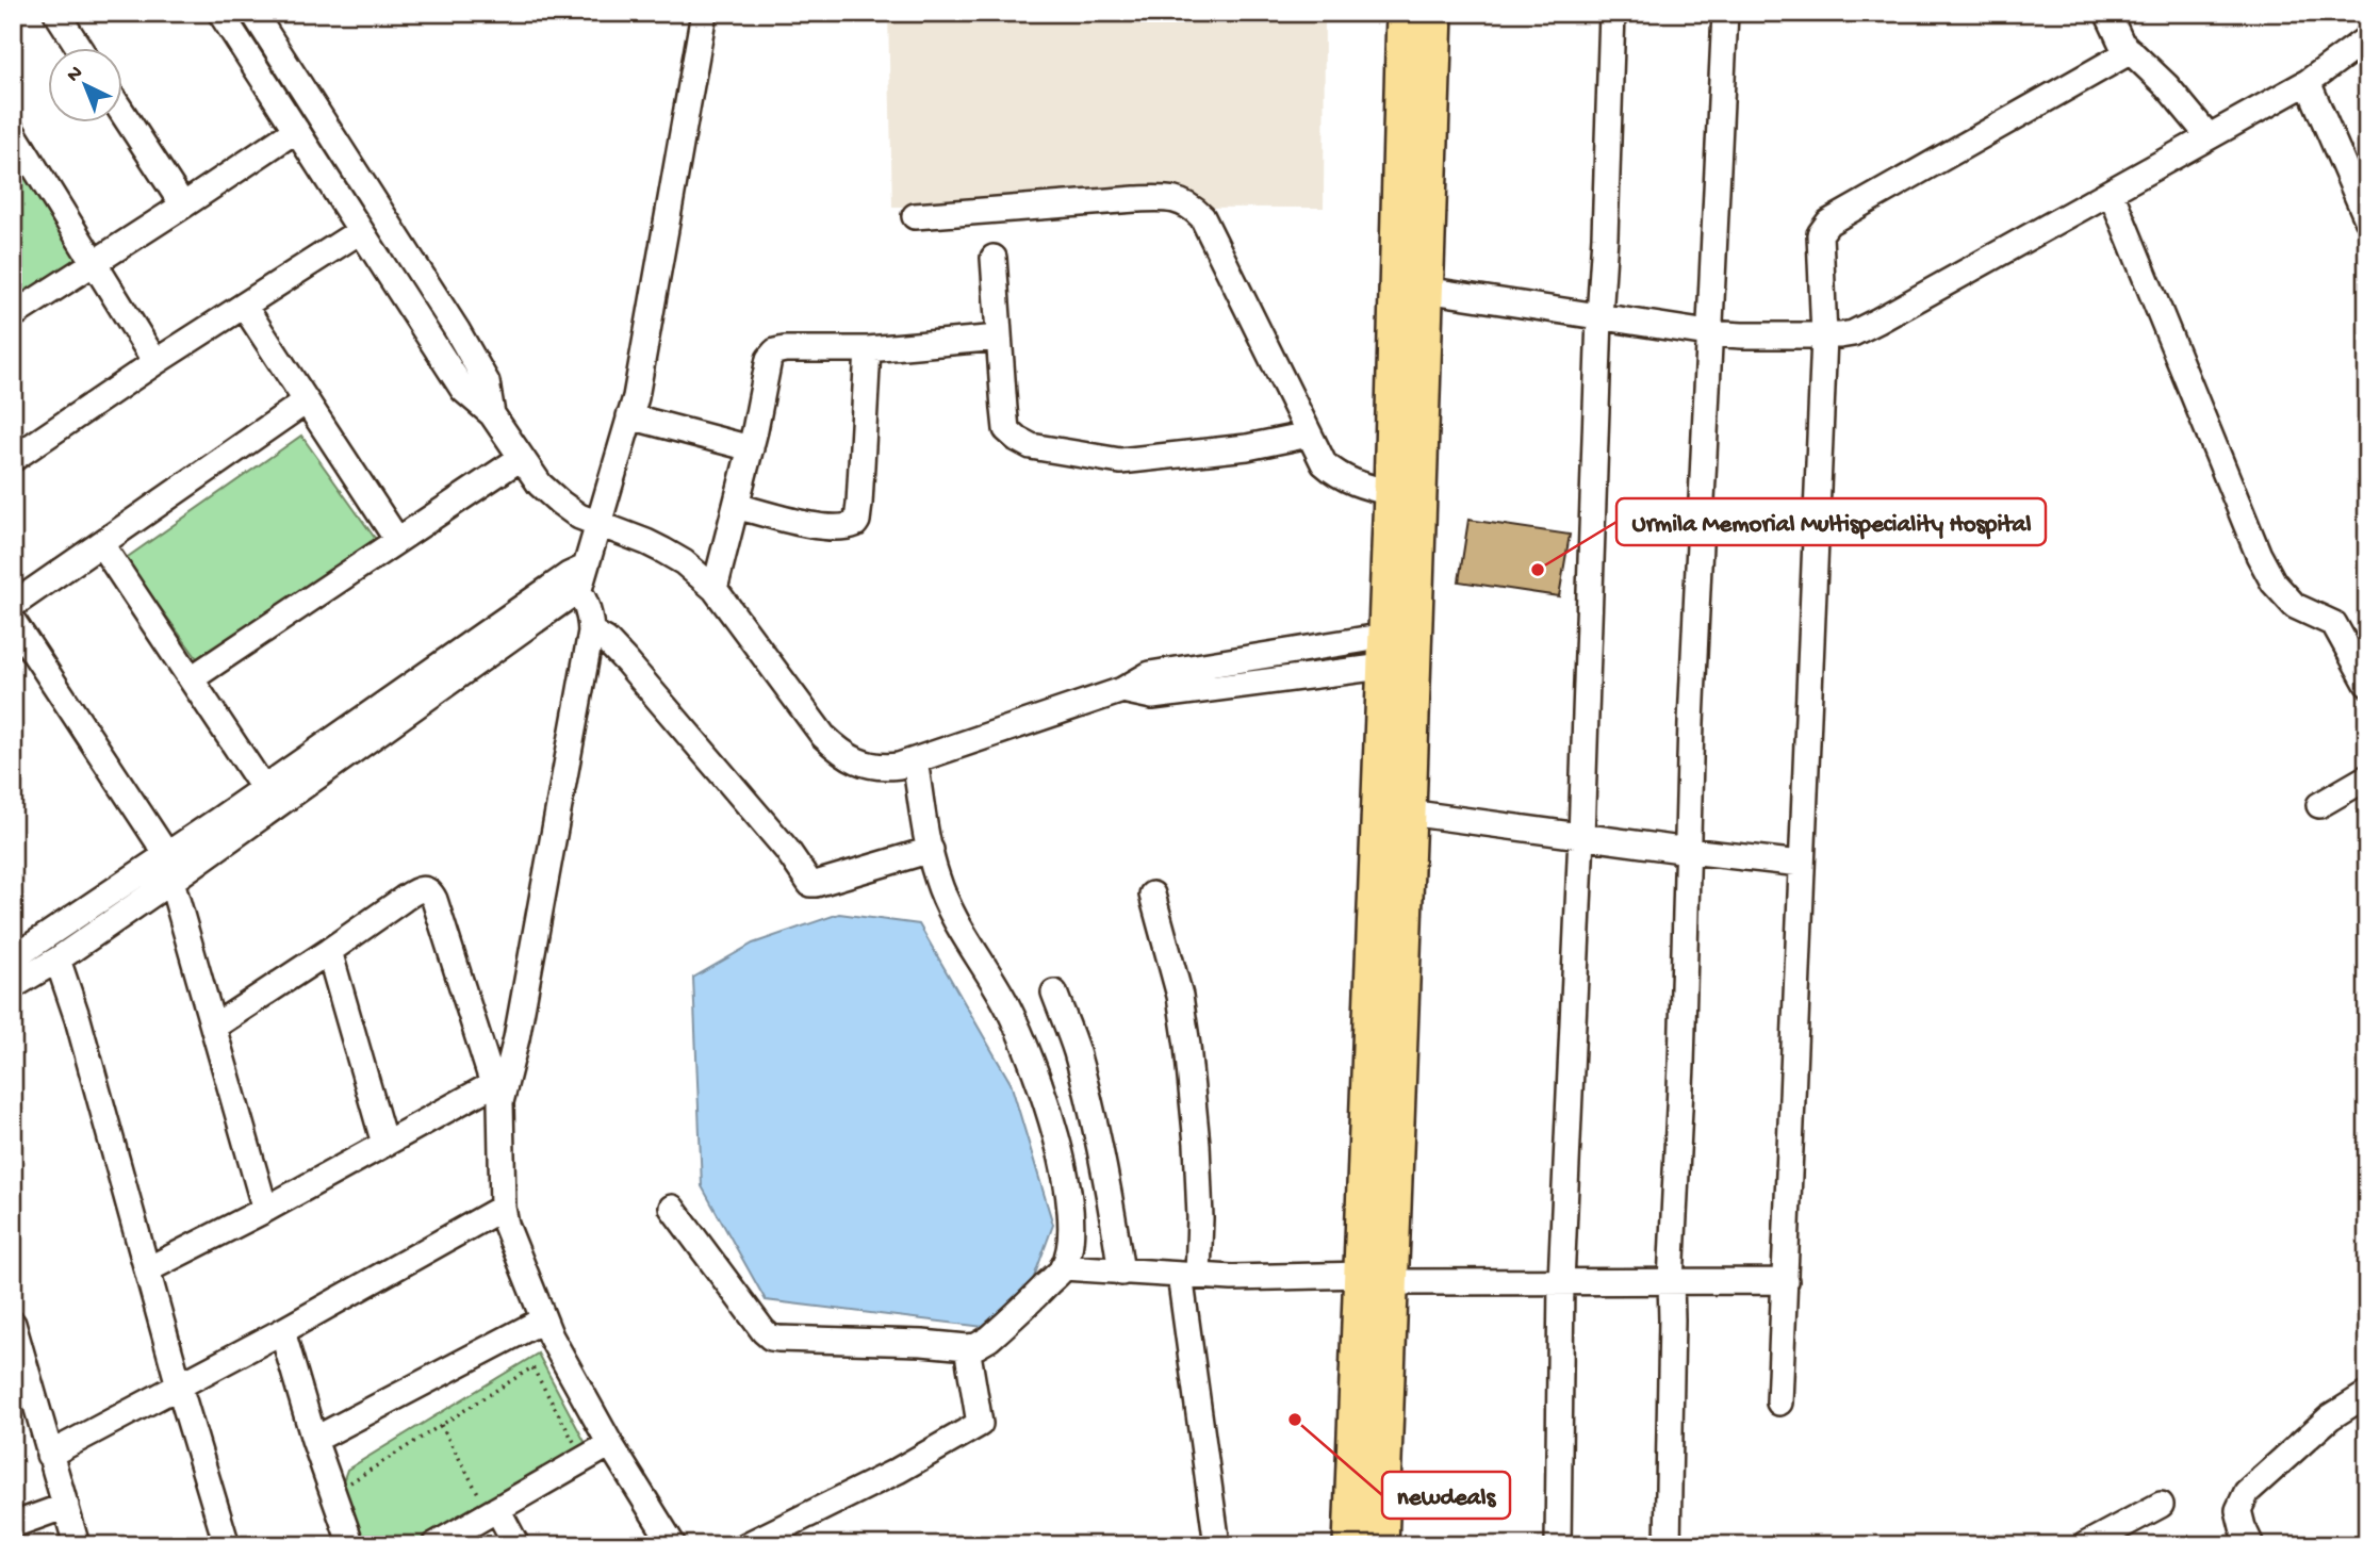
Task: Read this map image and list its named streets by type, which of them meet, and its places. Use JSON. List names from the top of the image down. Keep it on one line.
{"places":["Urmila Memorial Multispeciality Hospital","newdeals"],"north":"top left"}
